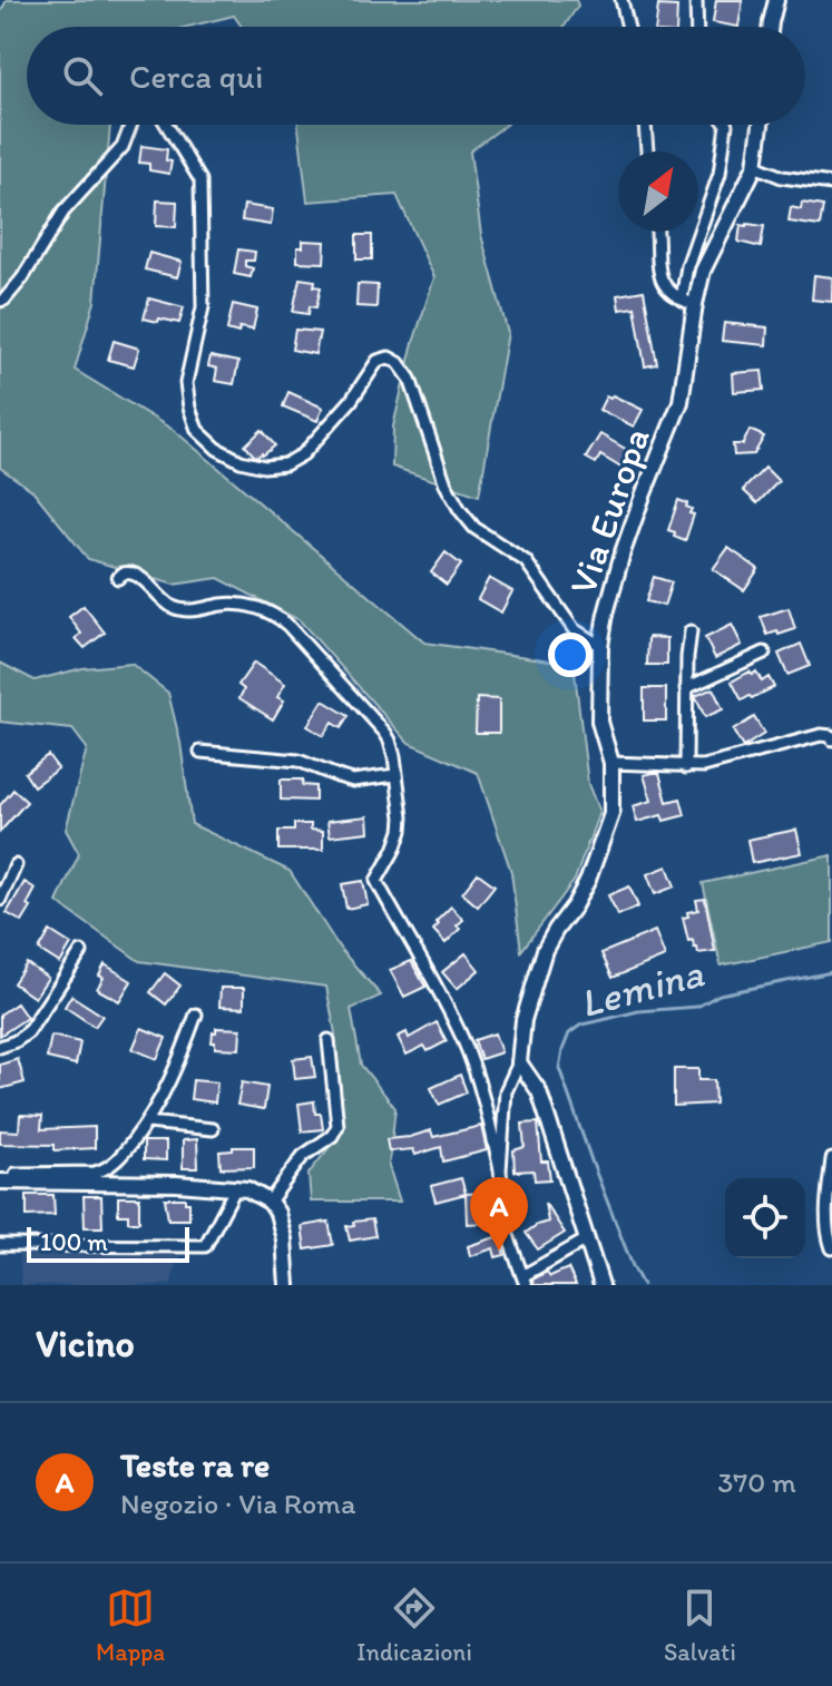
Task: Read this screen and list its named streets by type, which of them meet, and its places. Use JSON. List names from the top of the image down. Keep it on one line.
{"streets":{"street":["Via Europa"]},"water":["Lemina"],"scale_bar":"100 m","north":"top right","page":{"search":"Cerca qui","pins":"A","scale":"100 m","heading":"Vicino","list":[{"mark":"A","name":"Teste ra re","note":"Negozio · Via Roma","value":"370 m"}],"nav":["Mappa","Indicazioni","Salvati"]}}
